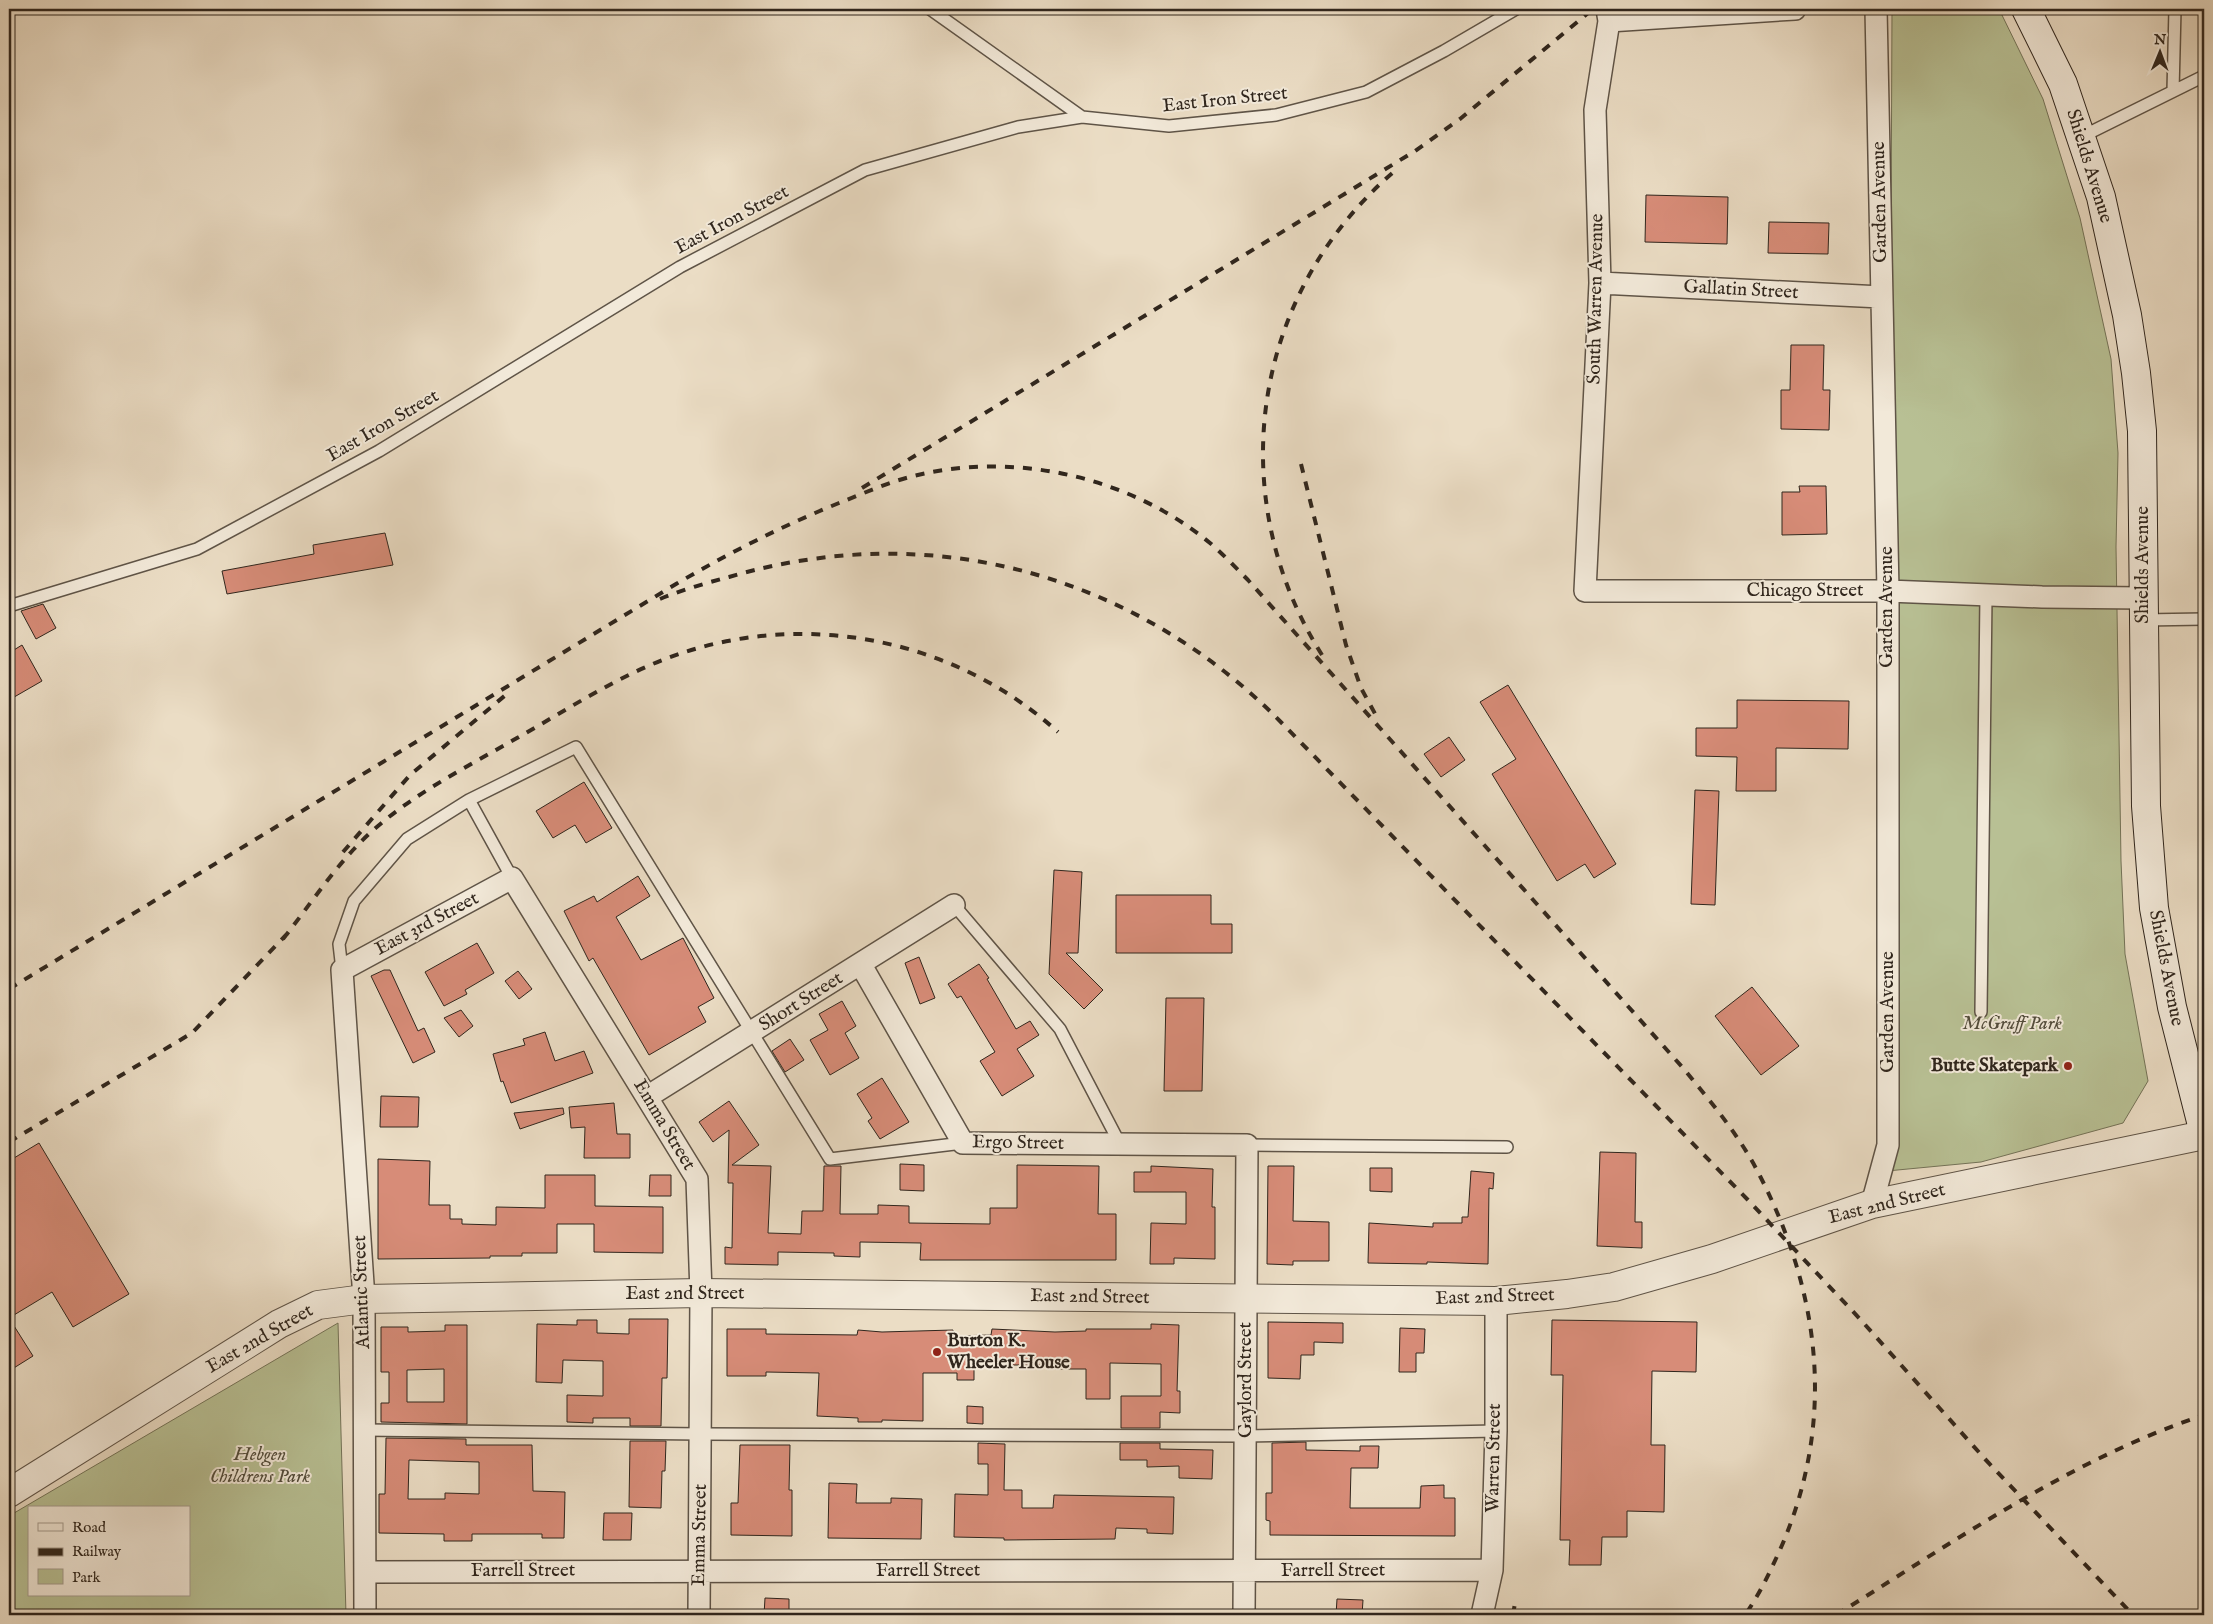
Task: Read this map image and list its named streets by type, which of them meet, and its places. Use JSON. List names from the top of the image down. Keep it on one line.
{"streets":{"street":["Shields Avenue","Garden Avenue","Gallatin Street","South Warren Avenue","Chicago Street","East 3rd Street","Short Street","Emma Street","Ergo Street","East 2nd Street","Atlantic Street","Gaylord Street","Warren Street","Farrell Street"],"lane":["East Iron Street"]},"crossings":[["Shields Avenue","Chicago Street"],["Shields Avenue","East 2nd Street"],["Garden Avenue","Gallatin Street"],["Garden Avenue","Chicago Street"],["Garden Avenue","East 2nd Street"],["Gallatin Street","South Warren Avenue"],["South Warren Avenue","Chicago Street"],["East 3rd Street","Emma Street"],["East 3rd Street","Atlantic Street"],["Short Street","Emma Street"],["Short Street","Ergo Street"],["Emma Street","East 2nd Street"],["Emma Street","Farrell Street"],["Ergo Street","Gaylord Street"],["East 2nd Street","Atlantic Street"],["East 2nd Street","Gaylord Street"],["East 2nd Street","Warren Street"],["Atlantic Street","Farrell Street"],["Gaylord Street","Farrell Street"],["Warren Street","Farrell Street"]],"parks":["McGruff Park","Hebgen Childrens Park"],"places":["Butte Skatepark","Burton K. Wheeler House"],"legend":["Road","Railway","Park"],"north":"top"}
